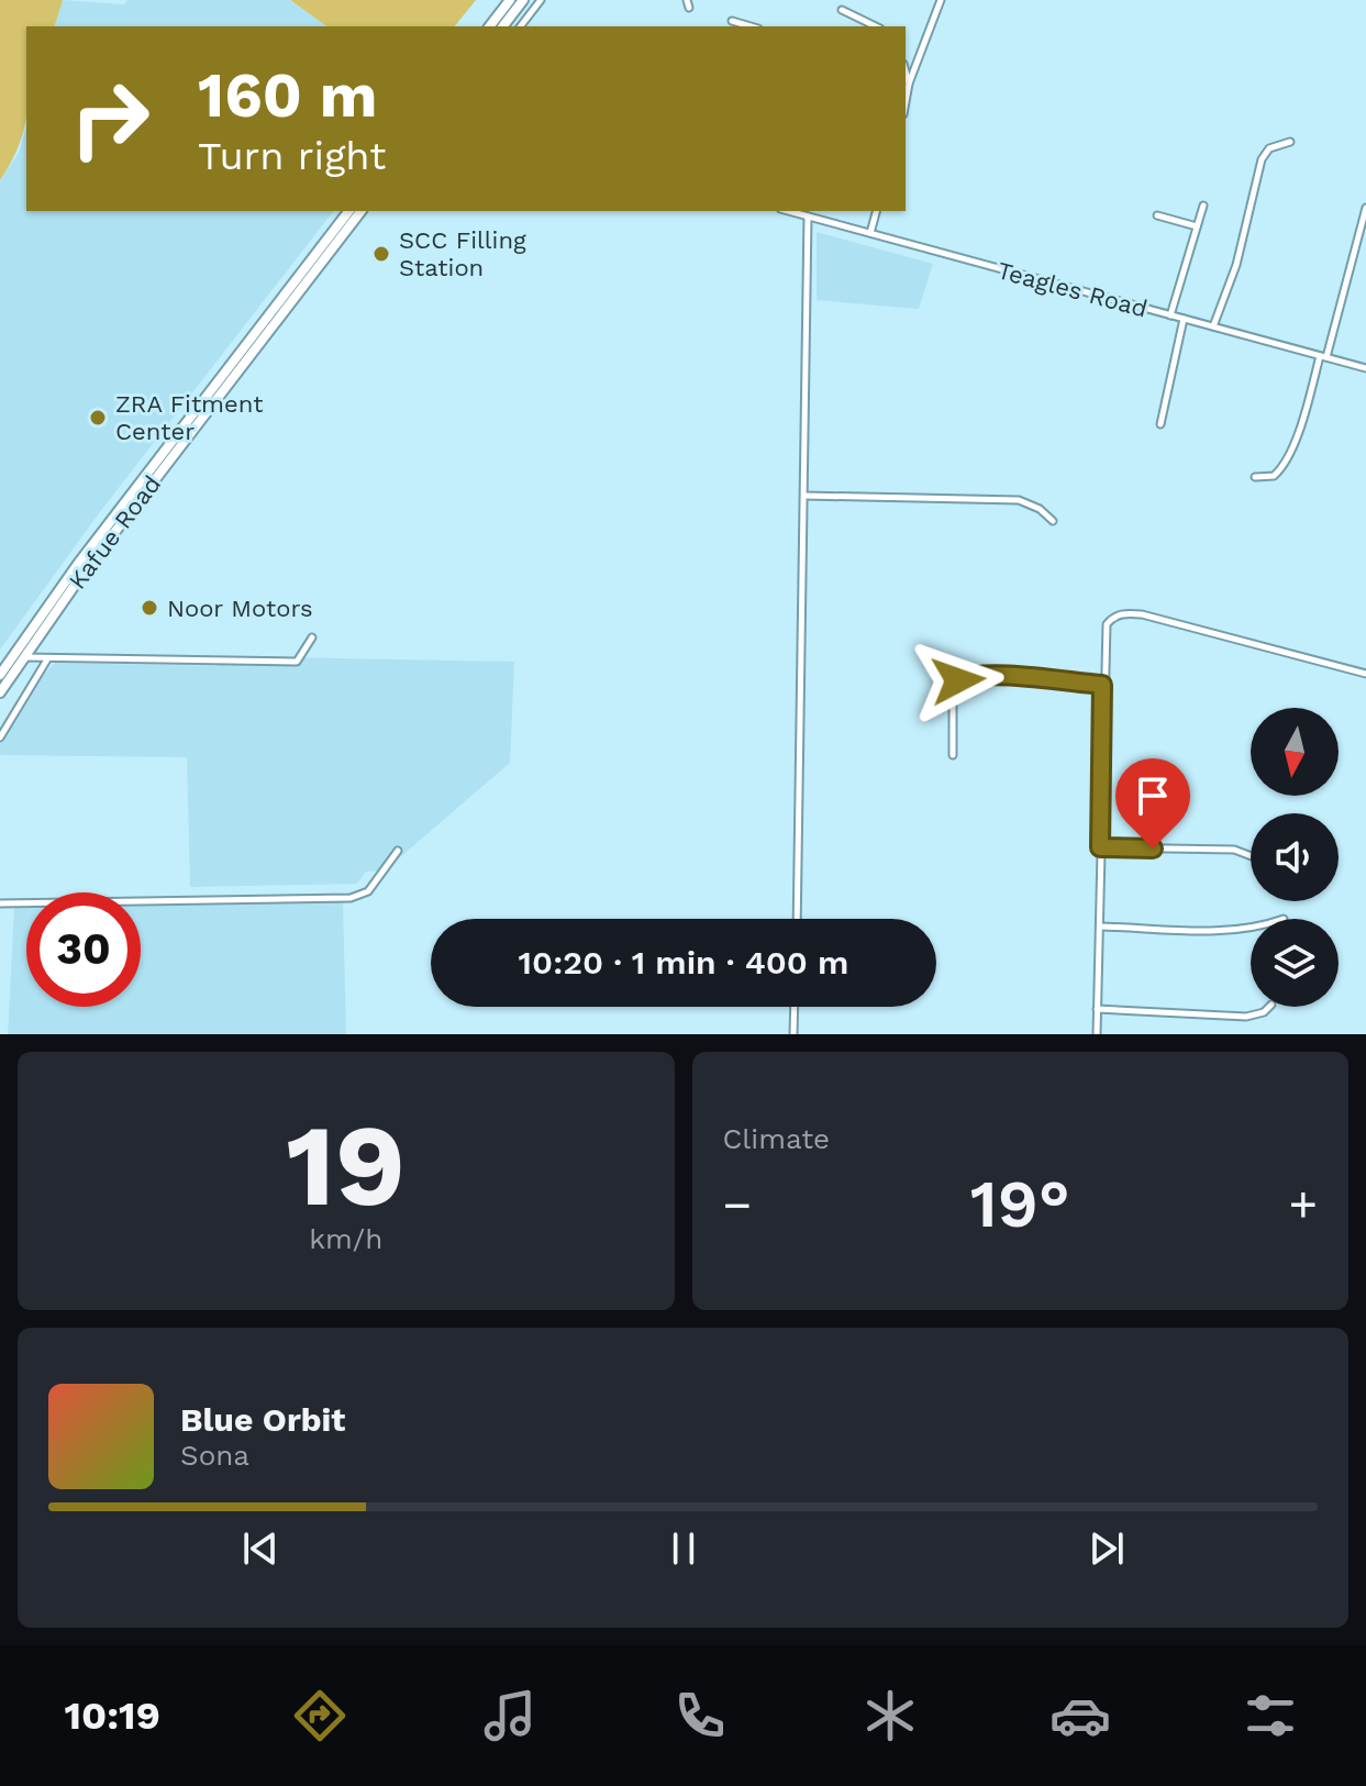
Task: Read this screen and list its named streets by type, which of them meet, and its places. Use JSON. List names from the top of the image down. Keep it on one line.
{"streets":{"main road":["Kafue Road"],"street":["Teagles Road"]},"places":["SCC Filling Station","ZRA Fitment Center","Noor Motors"],"north":"bottom","page":{"turn":["160 m","Turn right"],"limit":"30","trip":"10:20 · 1 min · 400 m","tile":[["19","km/h"],"Climate"],"heat":["−","19°","+"],"song":["Blue Orbit","Sona"],"tabs":"10:19"}}
